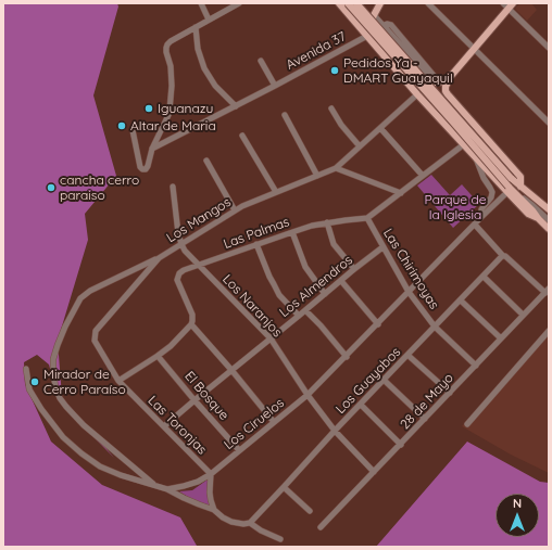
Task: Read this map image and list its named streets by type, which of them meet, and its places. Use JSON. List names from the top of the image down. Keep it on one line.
{"streets":{"street":["Avenida 37","Los Mangos","Las Palmas","Las Chirimoyas","Los Almendros","Los Naranjos","Los Guayabos","El Bosque","28 de Mayo","Los Ciruelos","Las Toronjas"]},"crossings":[["Los Mangos","Los Naranjos"],["Los Mangos","Las Toronjas"],["Las Palmas","Las Chirimoyas"],["Las Palmas","Los Naranjos"],["Las Chirimoyas","Los Almendros"],["Las Chirimoyas","Los Guayabos"],["Las Chirimoyas","28 de Mayo"],["Las Chirimoyas","Los Ciruelos"],["Los Almendros","Los Naranjos"],["Los Almendros","El Bosque"],["Los Almendros","Las Toronjas"],["Los Naranjos","Los Guayabos"],["Los Naranjos","28 de Mayo"],["Los Naranjos","Los Ciruelos"],["El Bosque","Los Ciruelos"],["Los Ciruelos","Las Toronjas"]],"parks":["Parque de la Iglesia"],"places":["Pedidos Ya - DMART Guayaquil","Iguanazu","Altar de Maria","cancha cerro paraiso","Mirador de Cerro Paraíso"],"north":"top"}
